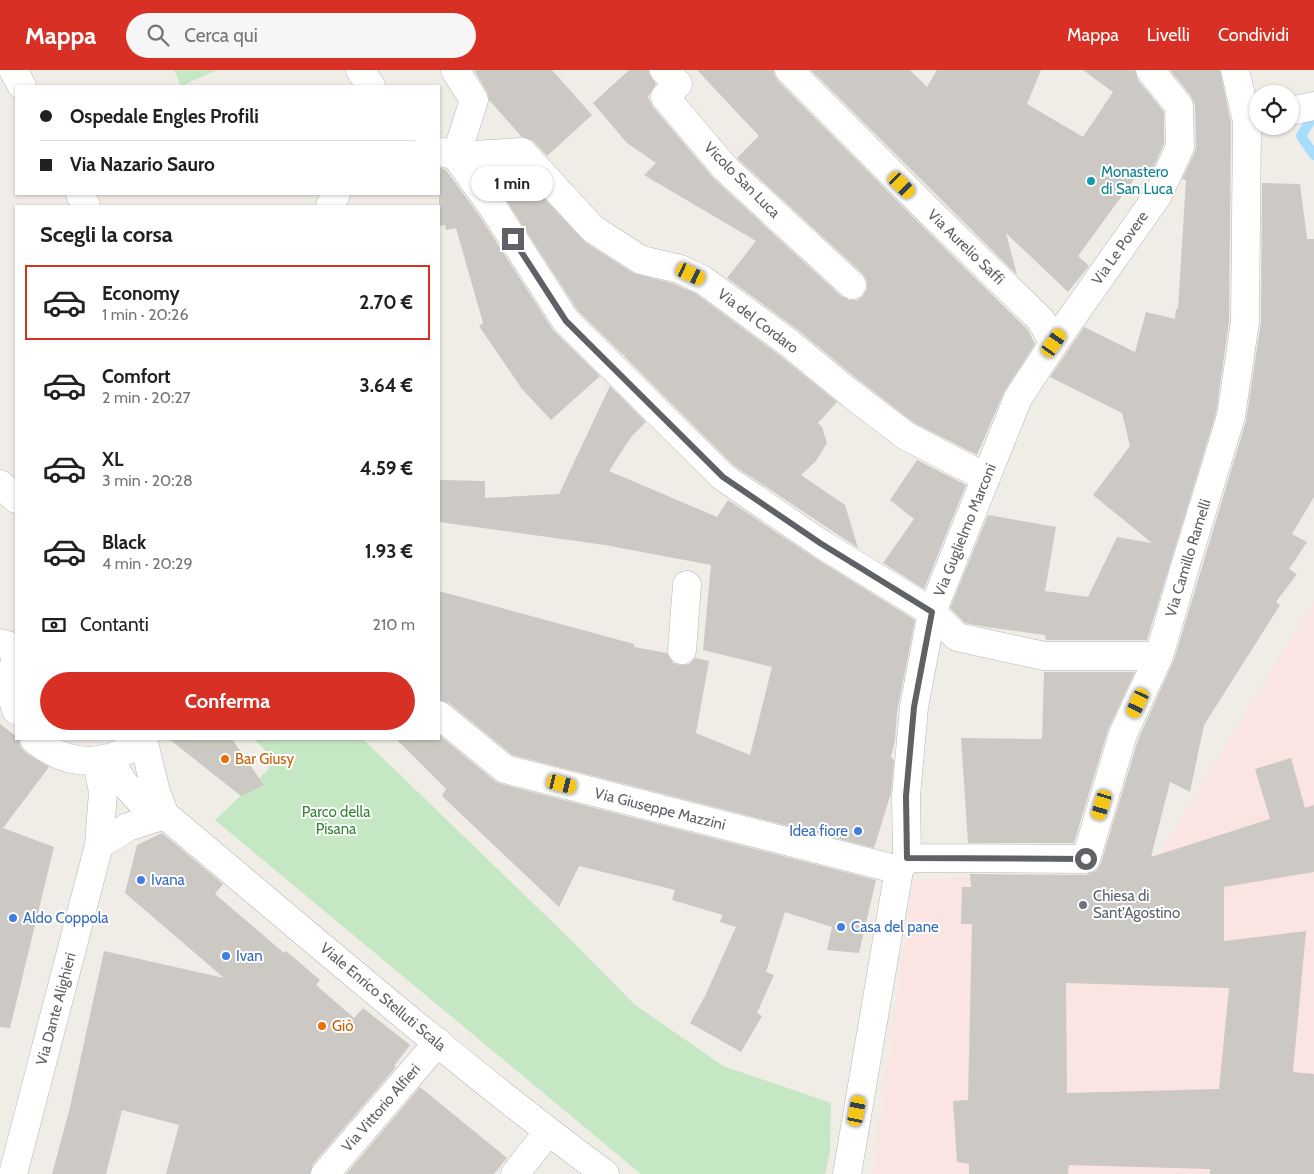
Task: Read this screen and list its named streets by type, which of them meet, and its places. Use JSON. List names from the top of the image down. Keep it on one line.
{"streets":{"street":["Vicolo San Luca","Via Aurelio Saffi","Via Le Povere","Via del Cordaro","Via Guglielmo Marconi","Via Camillo Ramelli","Via Giuseppe Mazzini","Viale Enrico Stelluti Scala","Via Dante Alighieri","Via Vittorio Alfieri"]},"crossings":[["Via Aurelio Saffi","Via Le Povere"],["Via Aurelio Saffi","Via Guglielmo Marconi"],["Via Le Povere","Via Guglielmo Marconi"],["Via del Cordaro","Via Guglielmo Marconi"],["Via Guglielmo Marconi","Via Camillo Ramelli"],["Via Guglielmo Marconi","Via Giuseppe Mazzini"],["Via Camillo Ramelli","Via Giuseppe Mazzini"],["Viale Enrico Stelluti Scala","Via Dante Alighieri"],["Viale Enrico Stelluti Scala","Via Vittorio Alfieri"]],"parks":["Parco della Pisana"],"places":["Monastero di San Luca","Bar Giusy","Idea fiore","Ivana","Chiesa di Sant'Agostino","Aldo Coppola","Casa del pane","Ivan","Giò"],"page":{"header":"Mappa","search":"Cerca qui","nav":["Mappa","Livelli","Condividi"],"banner":["Ospedale Engles Profili","Via Nazario Sauro"],"bubble":"1 min","heading":"Scegli la corsa","list":[{"name":"Economy","note":"1 min · 20:26","value":"2.70 €"},{"name":"Comfort","note":"2 min · 20:27","value":"3.64 €"},{"name":"XL","note":"3 min · 20:28","value":"4.59 €"},{"name":"Black","note":"4 min · 20:29","value":"1.93 €"}],"pay":["Contanti","210 m"],"buttons":"Conferma"}}
